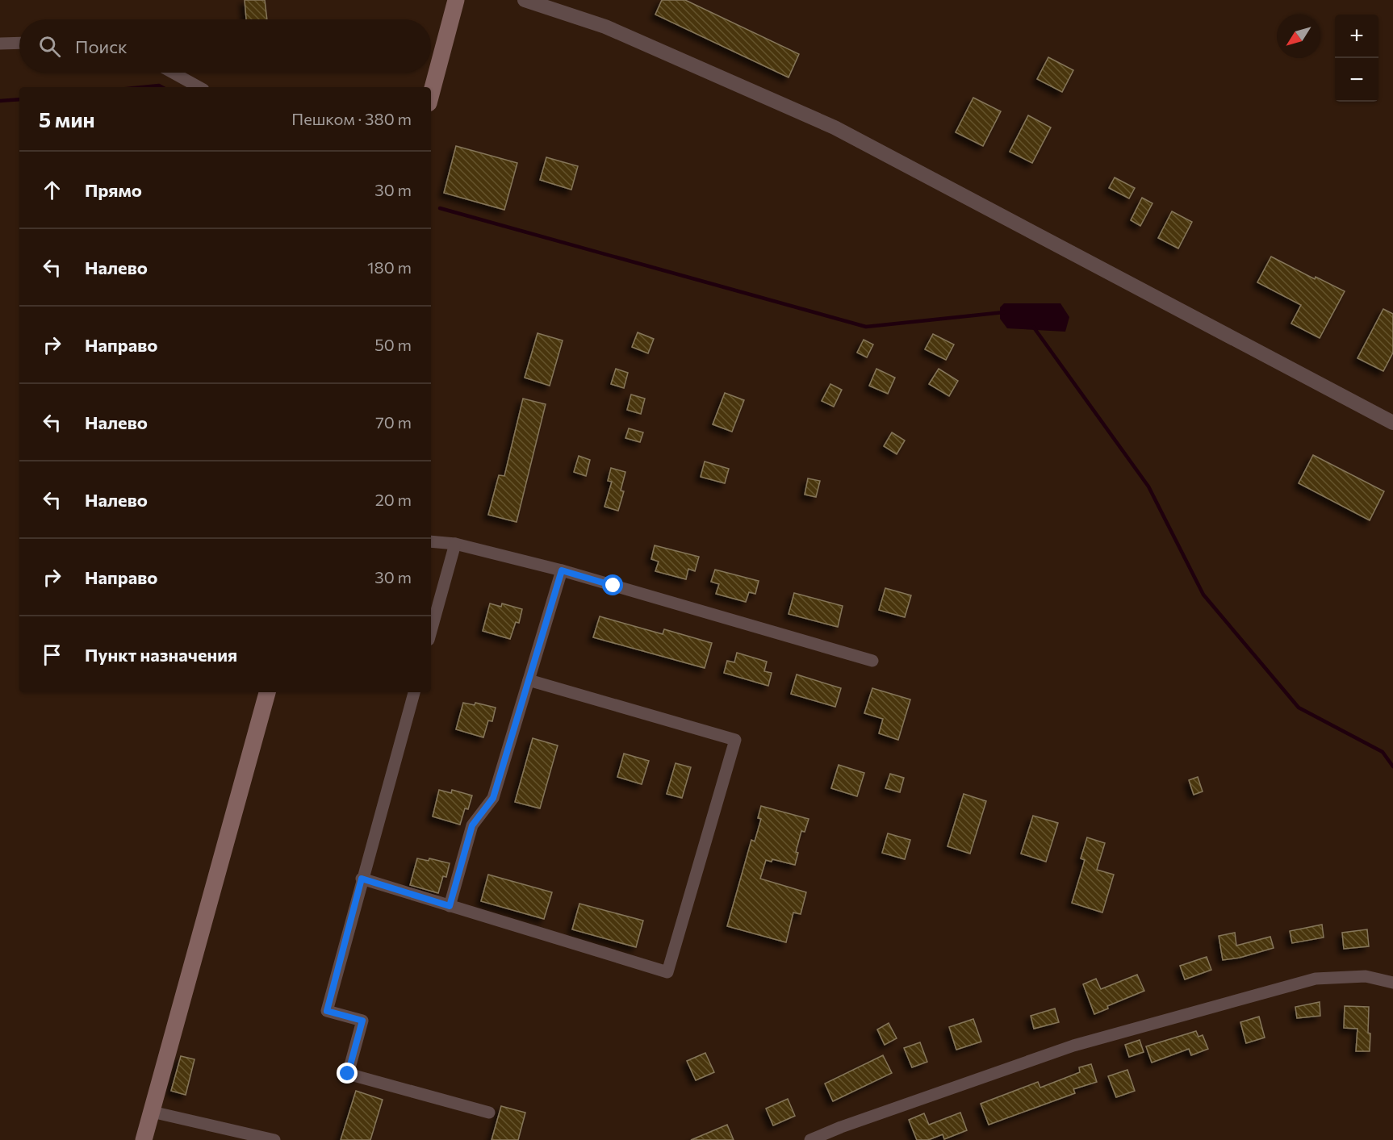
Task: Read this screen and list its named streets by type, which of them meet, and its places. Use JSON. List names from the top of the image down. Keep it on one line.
{"north":"bottom left","page":{"map_buttons":["+","−"],"search":"Поиск","heading":["5 мин","Пешком · 380 m"],"list":[["Прямо","30 m"],["Налево","180 m"],["Направо","50 m"],["Налево","70 m"],["Налево","20 m"],["Направо","30 m"],"Пункт назначения"]}}
